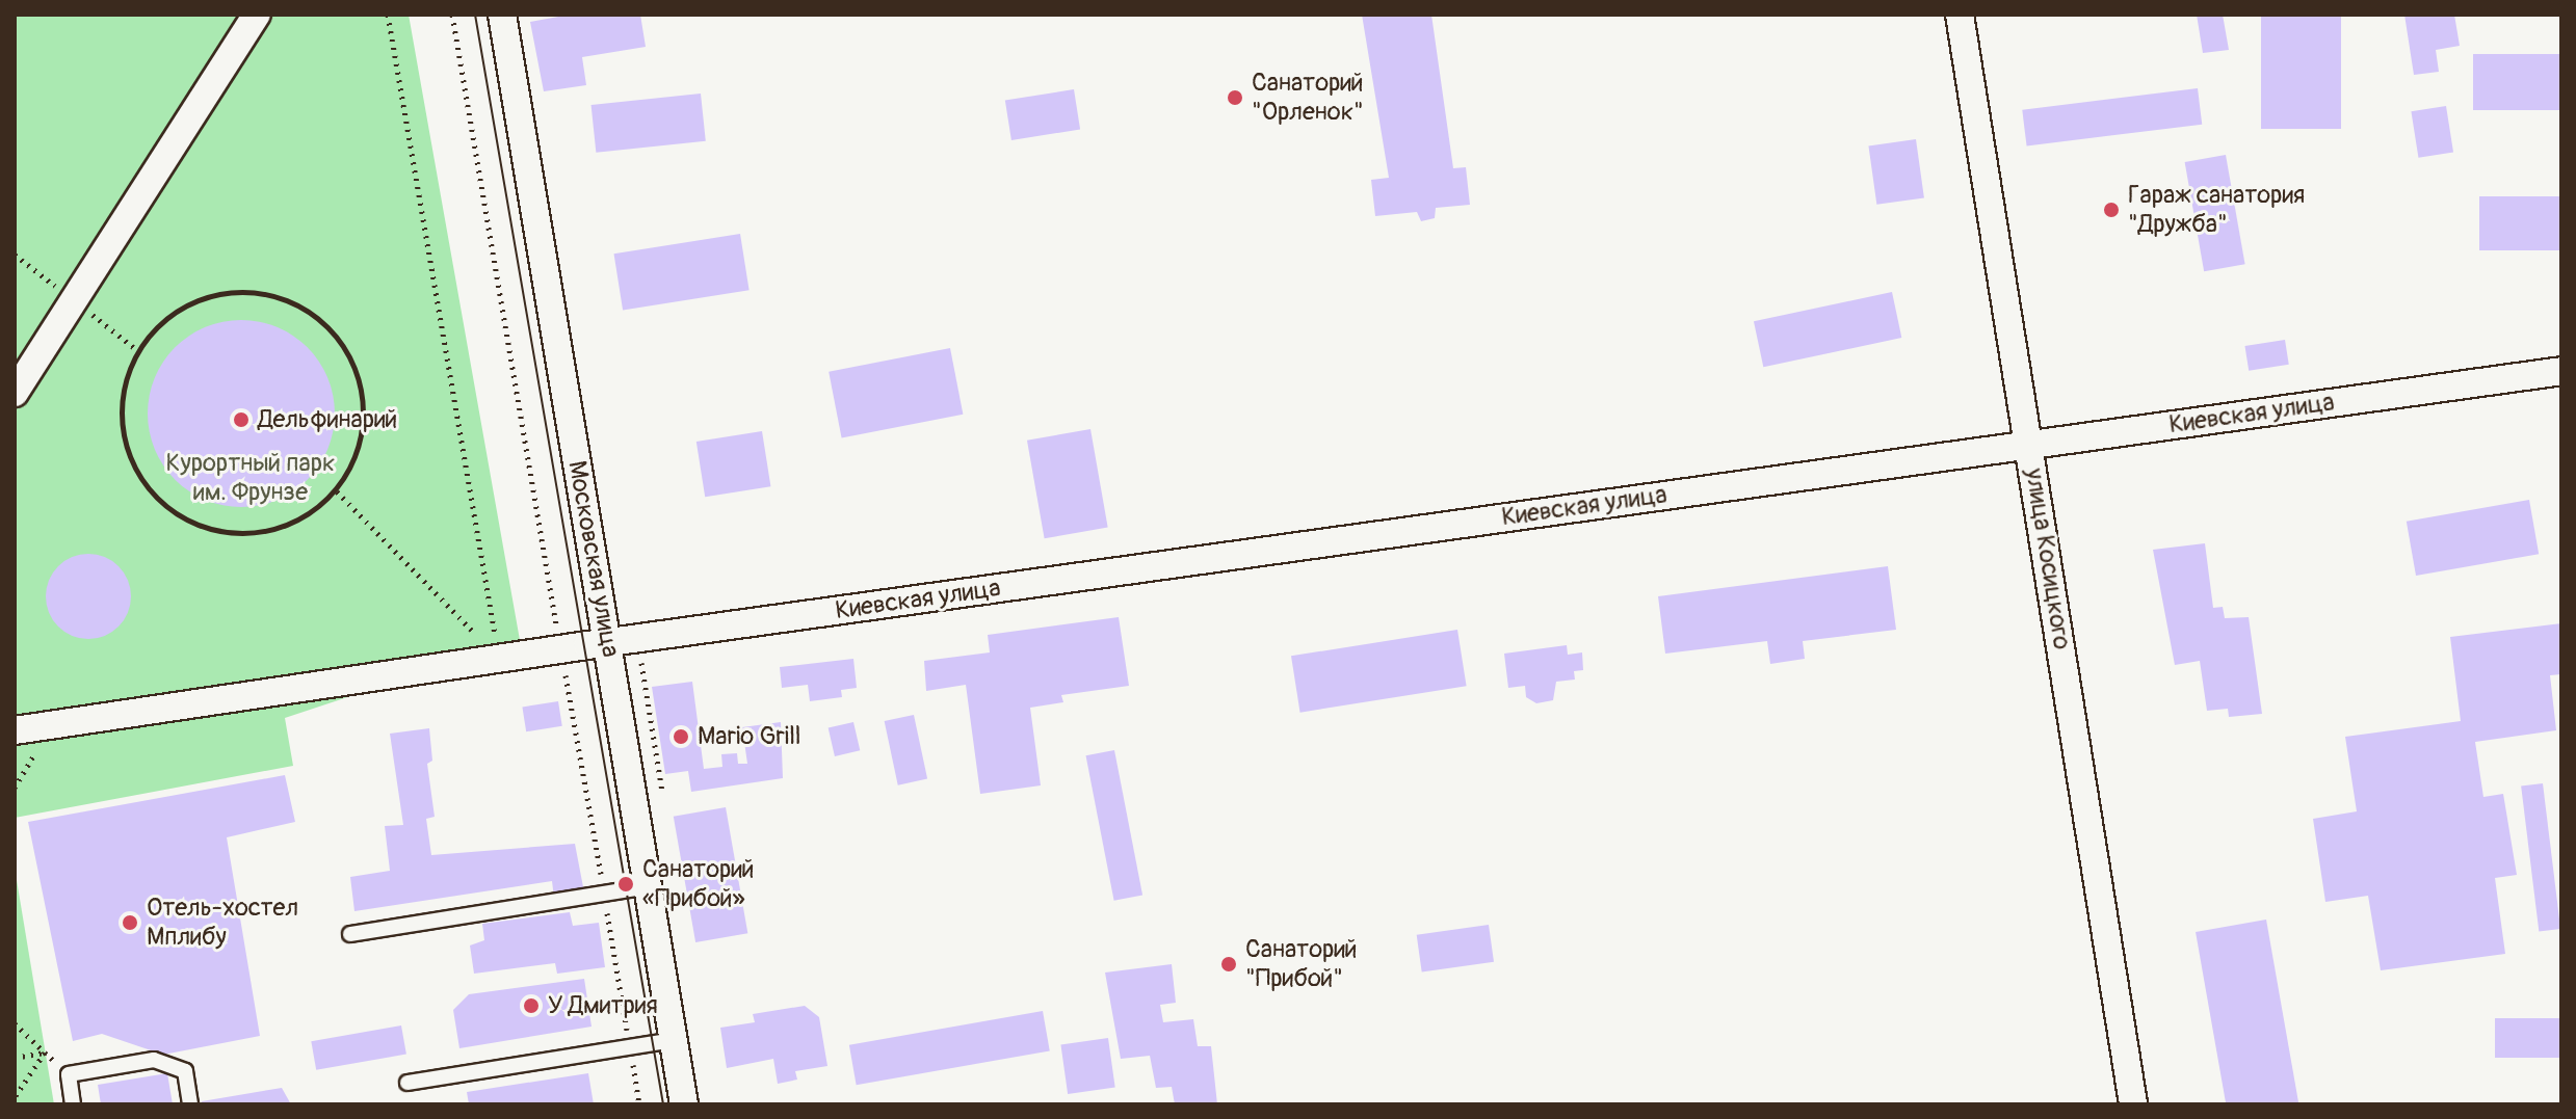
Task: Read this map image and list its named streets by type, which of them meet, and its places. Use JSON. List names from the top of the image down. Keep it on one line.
{"streets":{"street":["Киевская улица","Московская улица","улица Косицкого"]},"crossings":[["Киевская улица","Московская улица"],["Киевская улица","улица Косицкого"]],"parks":["Курортный парк им. Фрунзе"],"places":["Санаторий \"Орленок\"","Гараж санатория \"Дружба\"","Дельфинарий","Mario Grill","Санаторий «Прибой»","Отель-хостел Мплибу","Санаторий \"Прибой\"","У Дмитрия"]}
